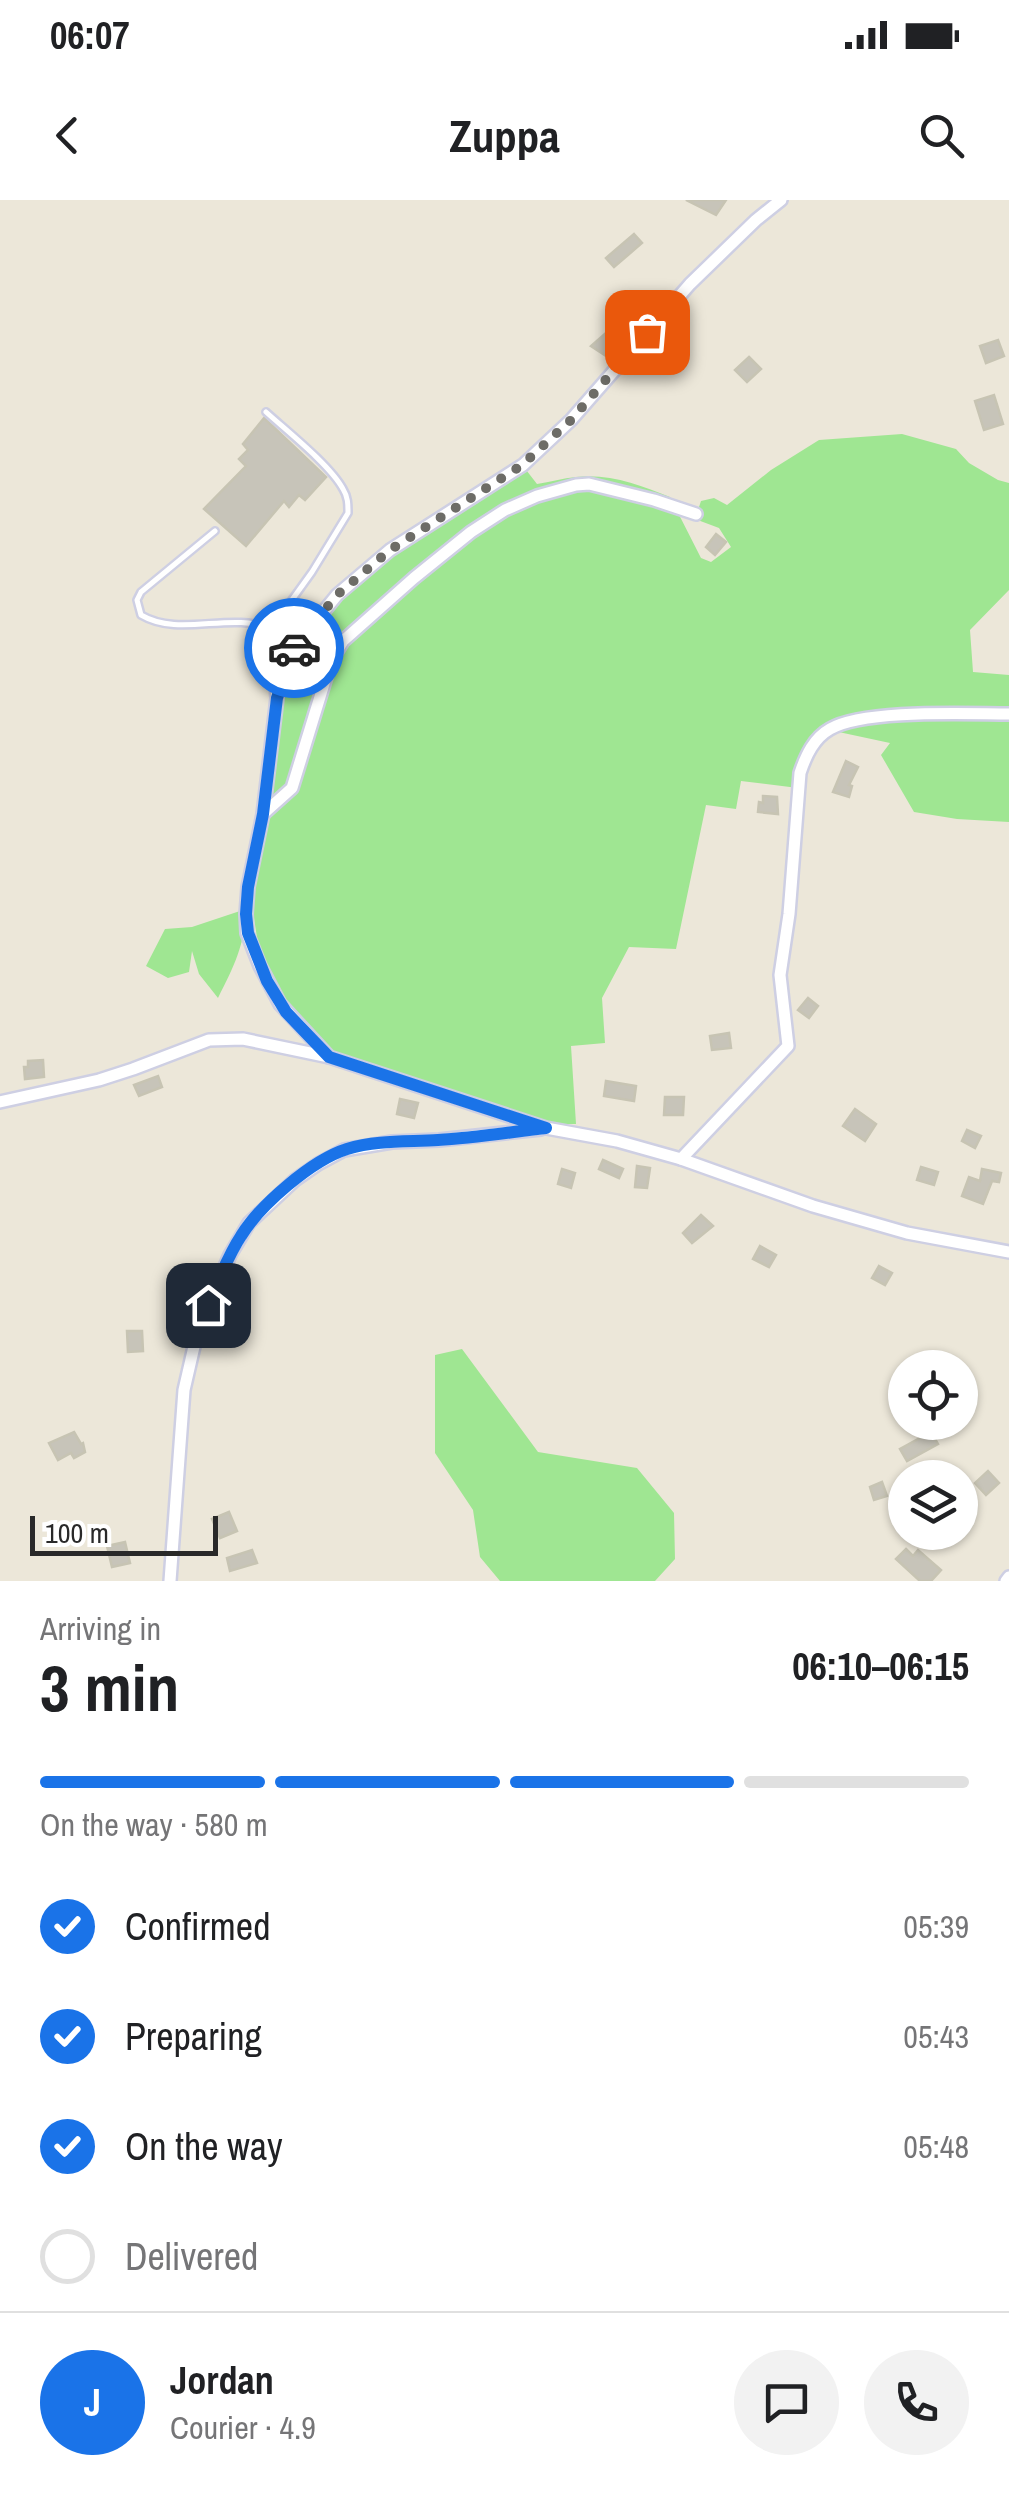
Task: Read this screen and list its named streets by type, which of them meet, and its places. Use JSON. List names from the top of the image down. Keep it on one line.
{"scale_bar":"100 m","page":{"status":"06:07","header":"Zuppa","scale":"100 m","heading":["3 min","Arriving in","06:10–06:15"],"panel":["Jordan","Courier · 4.9"],"bar":"On the way · 580 m","list":[["Confirmed","05:39"],["Preparing","05:43"],["On the way","05:48"],"Delivered"],"round":"J"}}
